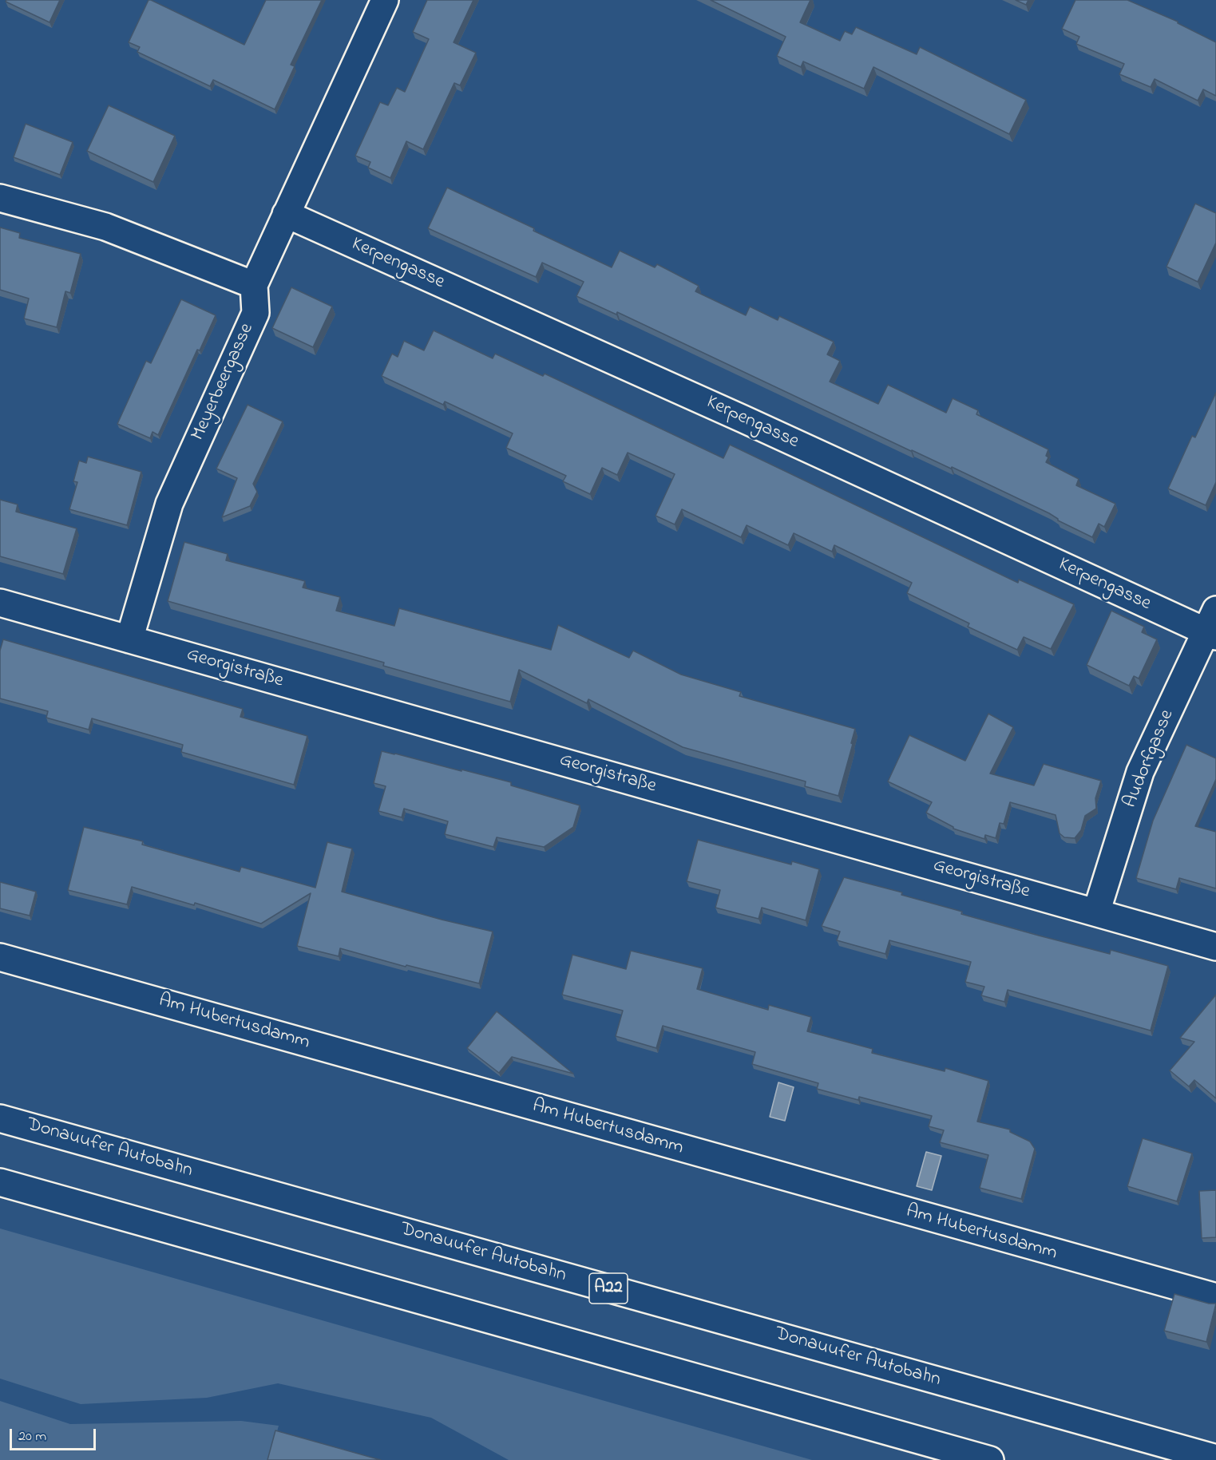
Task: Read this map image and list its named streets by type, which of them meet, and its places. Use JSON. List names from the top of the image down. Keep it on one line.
{"streets":{"main road":["Kerpengasse","Meyerbeergasse","Georgistraße","Audorfgasse","Am Hubertusdamm","Donauufer Autobahn","A22"]},"crossings":[["Kerpengasse","Meyerbeergasse"],["Kerpengasse","Audorfgasse"],["Meyerbeergasse","Georgistraße"],["Georgistraße","Audorfgasse"]],"scale_bar":"20 m"}
